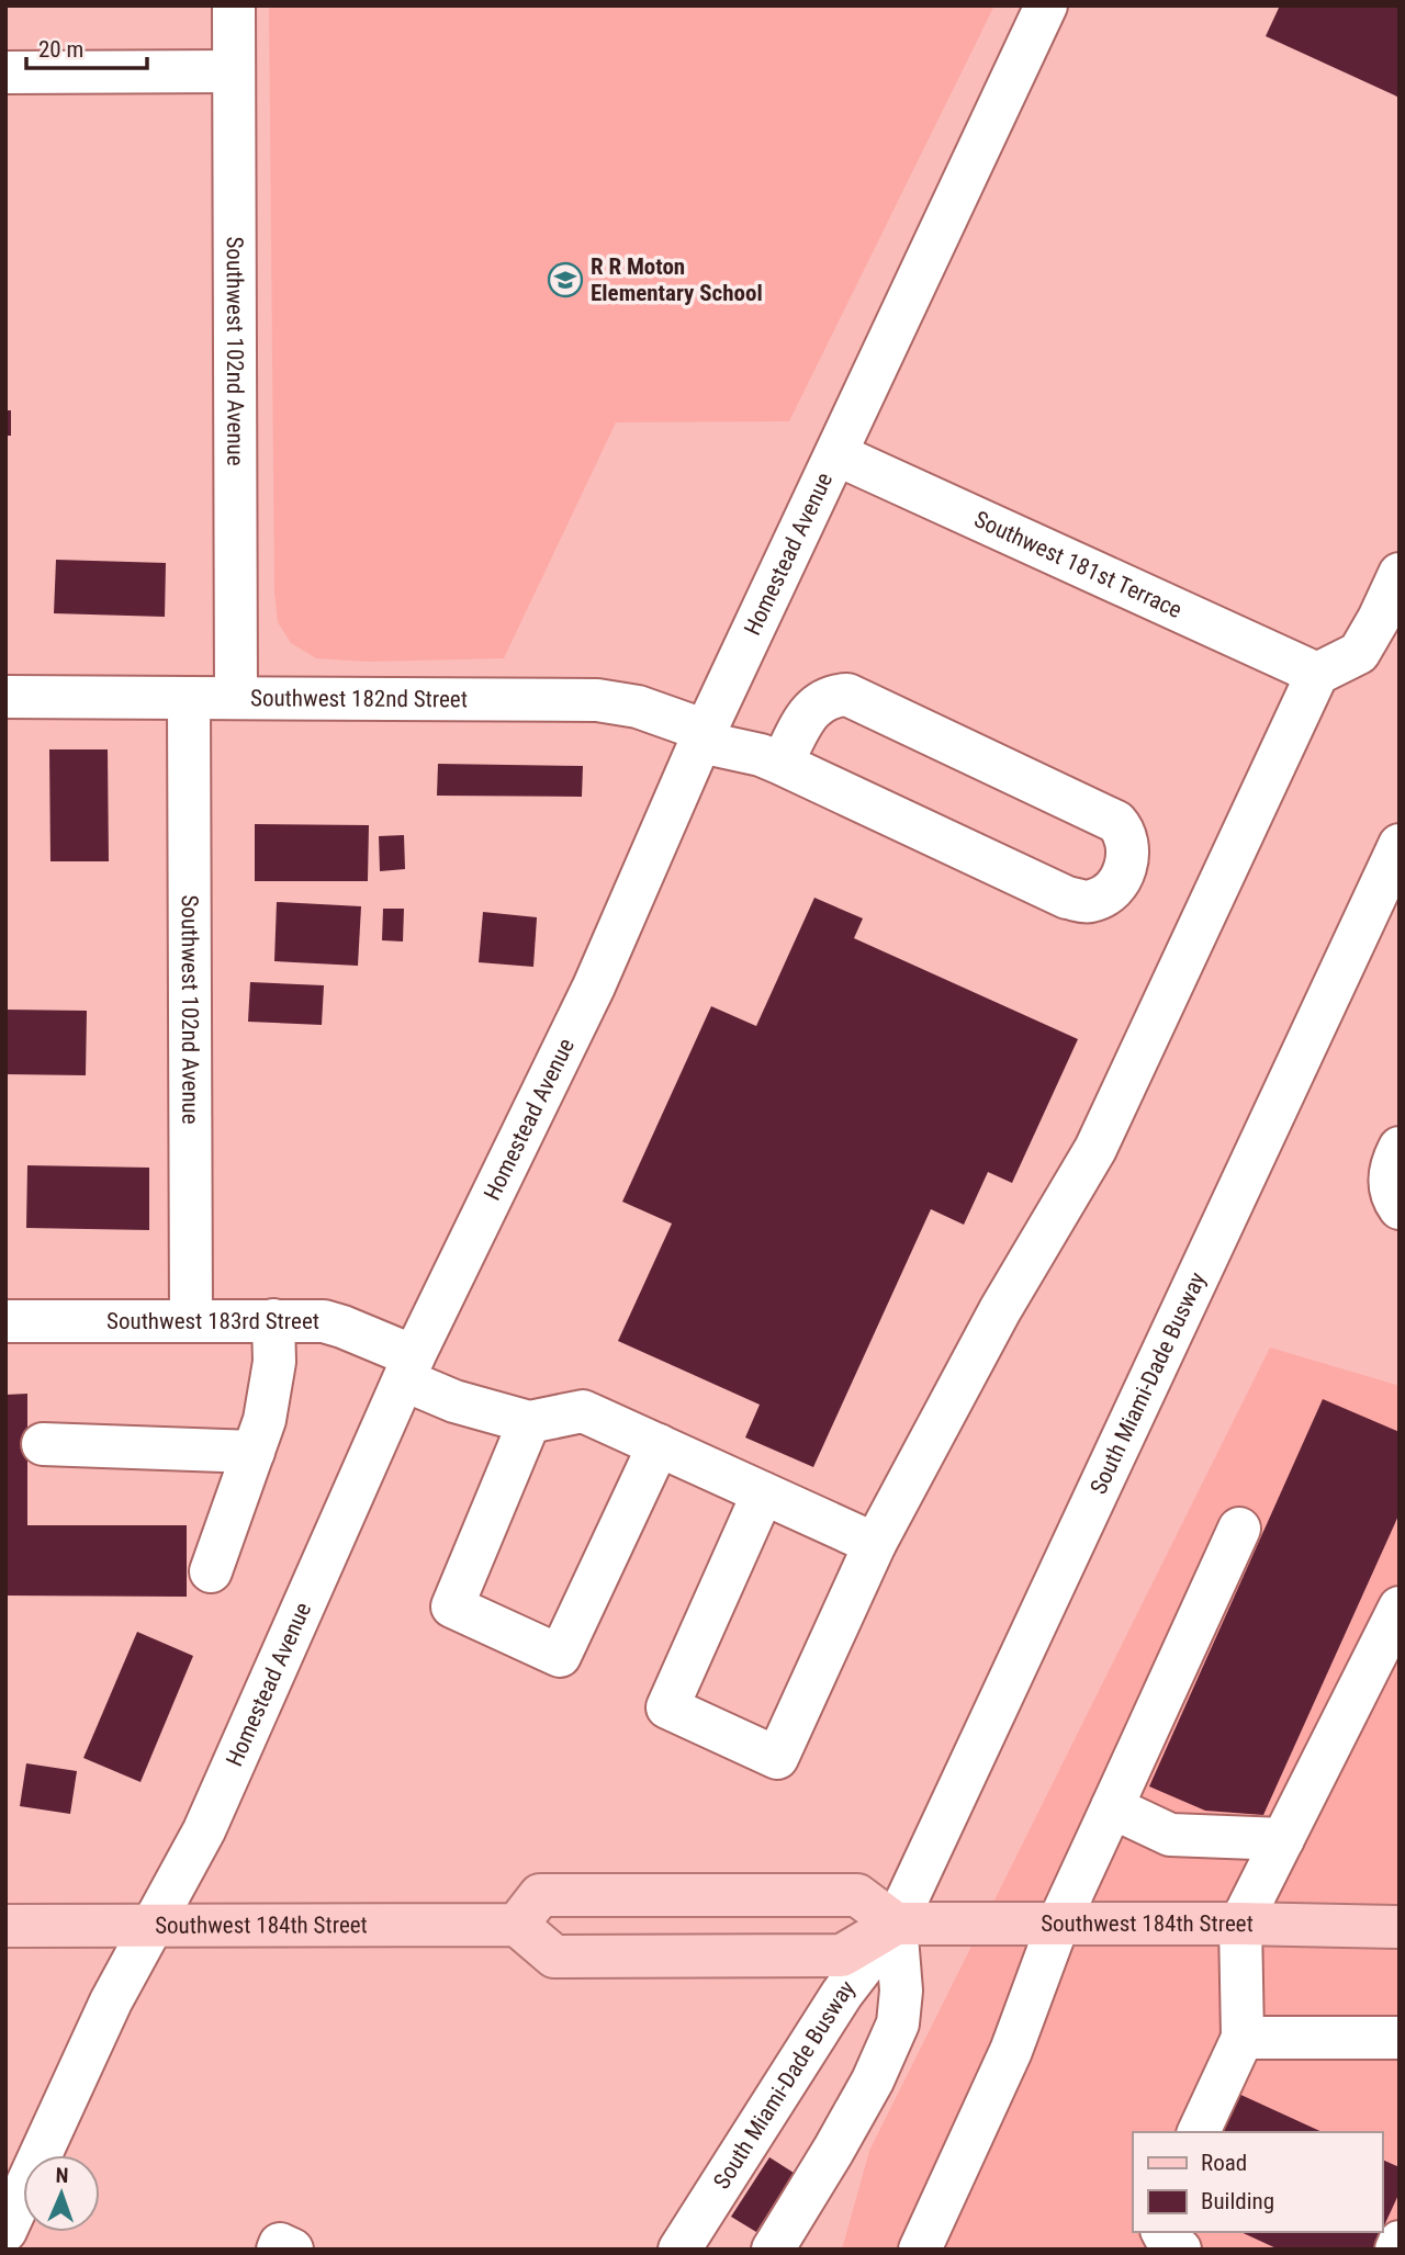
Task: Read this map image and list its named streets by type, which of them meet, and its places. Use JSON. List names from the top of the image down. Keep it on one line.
{"streets":{"main road":["Southwest 184th Street"],"street":["Southwest 102nd Avenue","Homestead Avenue","Southwest 181st Terrace","Southwest 182nd Street","Southwest 183rd Street","South Miami-Dade Busway"]},"crossings":[["Southwest 102nd Avenue","Southwest 182nd Street"],["Southwest 102nd Avenue","Southwest 183rd Street"],["Homestead Avenue","Southwest 181st Terrace"],["Homestead Avenue","Southwest 182nd Street"],["Homestead Avenue","Southwest 183rd Street"],["Homestead Avenue","Southwest 184th Street"],["South Miami-Dade Busway","Southwest 184th Street"]],"places":{"school or university":["R R Moton Elementary School"]},"legend":["Road","Building"],"scale_bar":"20 m","north":"top"}
